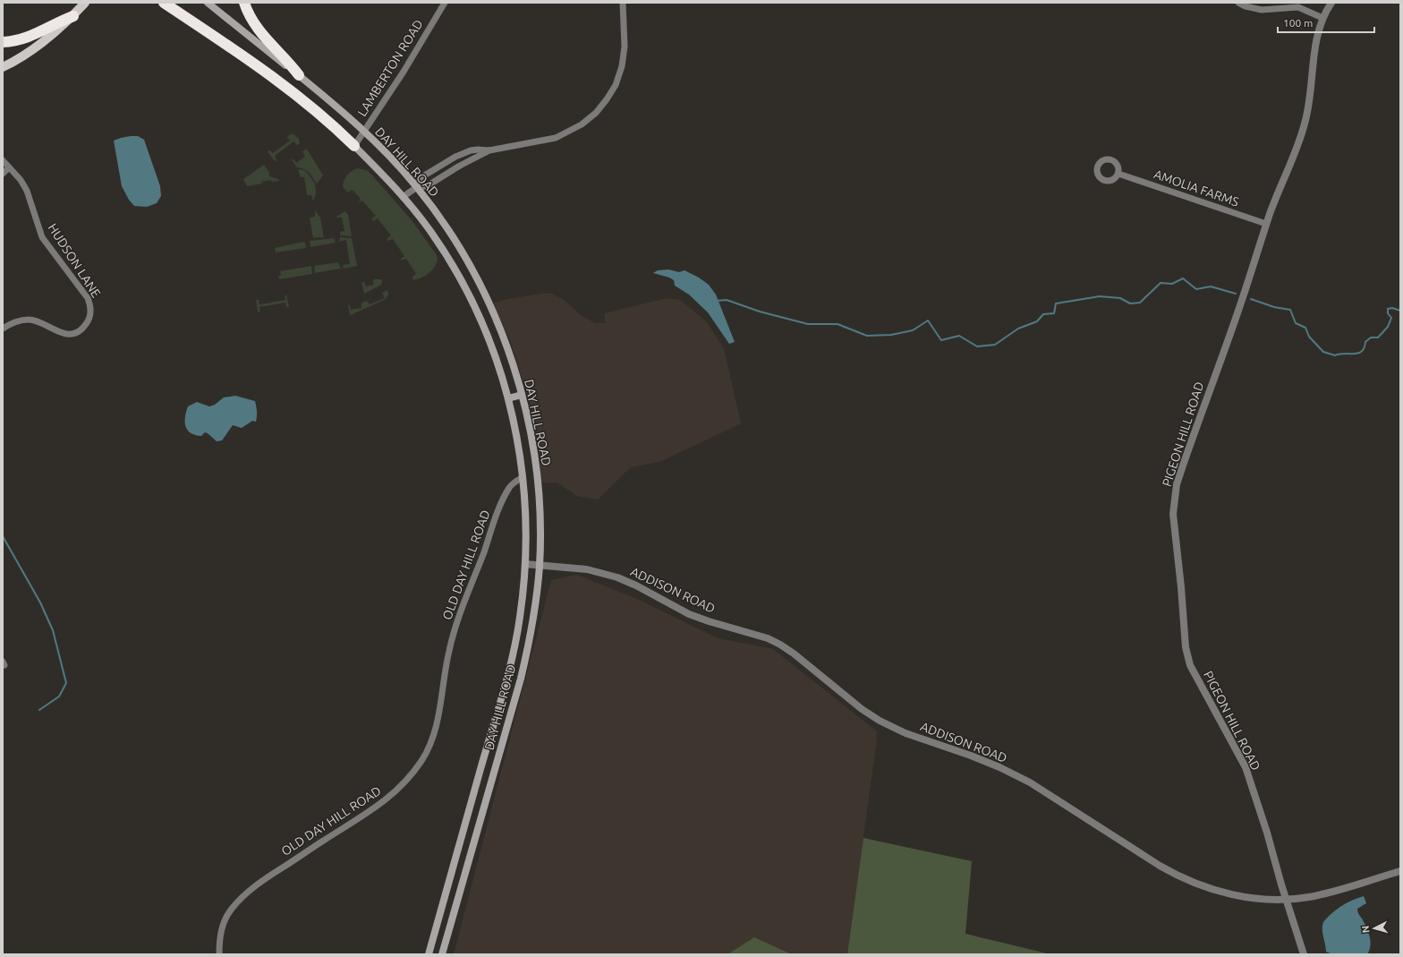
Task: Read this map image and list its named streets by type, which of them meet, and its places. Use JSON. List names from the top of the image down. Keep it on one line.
{"streets":{"main road":["DAY HILL ROAD"],"street":["LAMBERTON ROAD","AMOLIA FARMS","HUDSON LANE","PIGEON HILL ROAD","OLD DAY HILL ROAD","ADDISON ROAD"]},"crossings":[["LAMBERTON ROAD","DAY HILL ROAD"],["DAY HILL ROAD","OLD DAY HILL ROAD"],["DAY HILL ROAD","ADDISON ROAD"],["AMOLIA FARMS","PIGEON HILL ROAD"],["PIGEON HILL ROAD","ADDISON ROAD"]],"scale_bar":"100 m","north":"left"}
